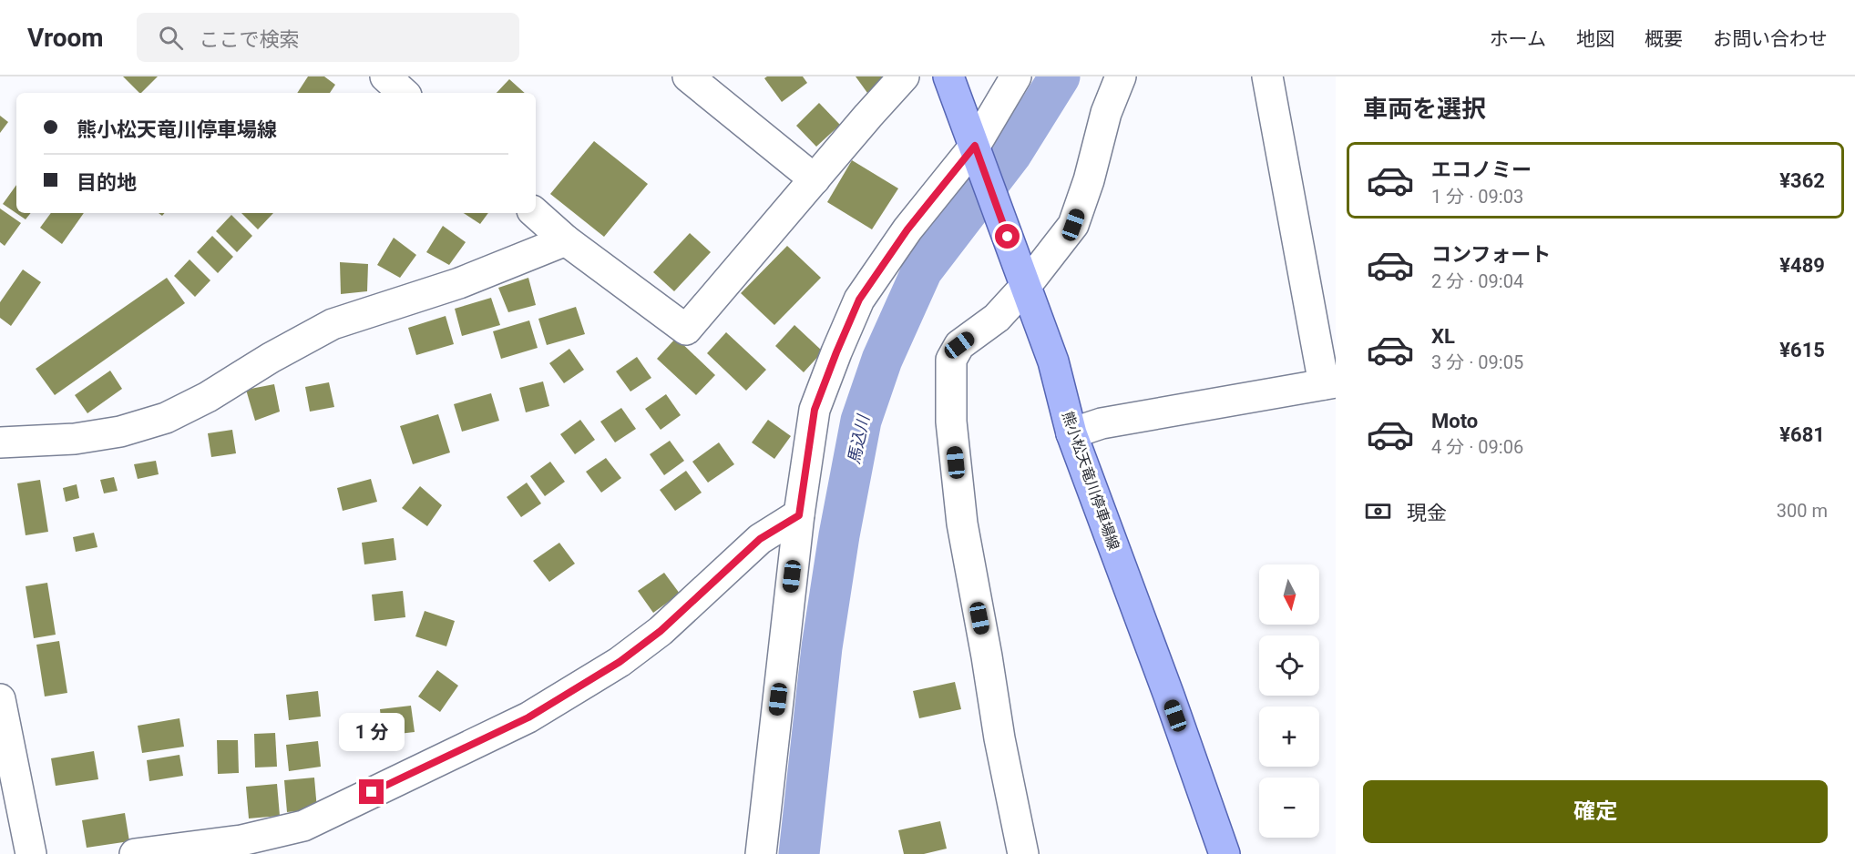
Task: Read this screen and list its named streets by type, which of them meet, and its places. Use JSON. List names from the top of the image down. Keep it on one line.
{"streets":{"main road":["熊小松天竜川停車場線"]},"water":["馬込川"],"north":"bottom","page":{"header":"Vroom","search":"ここで検索","nav":["ホーム","地図","概要","お問い合わせ"],"heading":"車両を選択","banner":["熊小松天竜川停車場線","目的地"],"list":[{"name":"エコノミー","note":"1 分 · 09:03","value":"¥362"},{"name":"コンフォート","note":"2 分 · 09:04","value":"¥489"},{"name":"XL","note":"3 分 · 09:05","value":"¥615"},{"name":"Moto","note":"4 分 · 09:06","value":"¥681"}],"pay":["現金","300 m"],"map_buttons":["+","−"],"bubble":"1 分","buttons":"確定"}}
